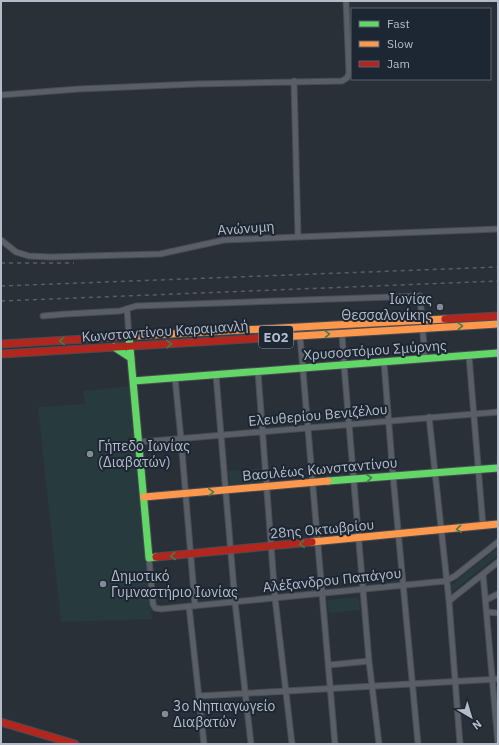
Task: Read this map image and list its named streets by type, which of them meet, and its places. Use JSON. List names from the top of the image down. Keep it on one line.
{"streets":{"street":["Ανώνυμη","Κωνσταντίνου Καραμανλή","ΕΟ2","Χρυσοστόμου Σμύρνης","Ελευθερίου Βενιζέλου","Βασιλέως Κωνσταντίνου","28ης Οκτωβρίου","Αλέξανδρου Παπάγου"]},"crossings":[["28ης Οκτωβρίου","Αλέξανδρου Παπάγου"]],"one_way":["28ης Οκτωβρίου"],"places":["Ιωνίας Θεσσαλονίκης","Γήπεδο Ιωνίας (Διαβατών)","Δημοτικό Γυμναστήριο Ιωνίας","3ο Νηπιαγωγείο Διαβατών"],"legend":["Fast","Slow","Jam"],"north":"bottom right"}
